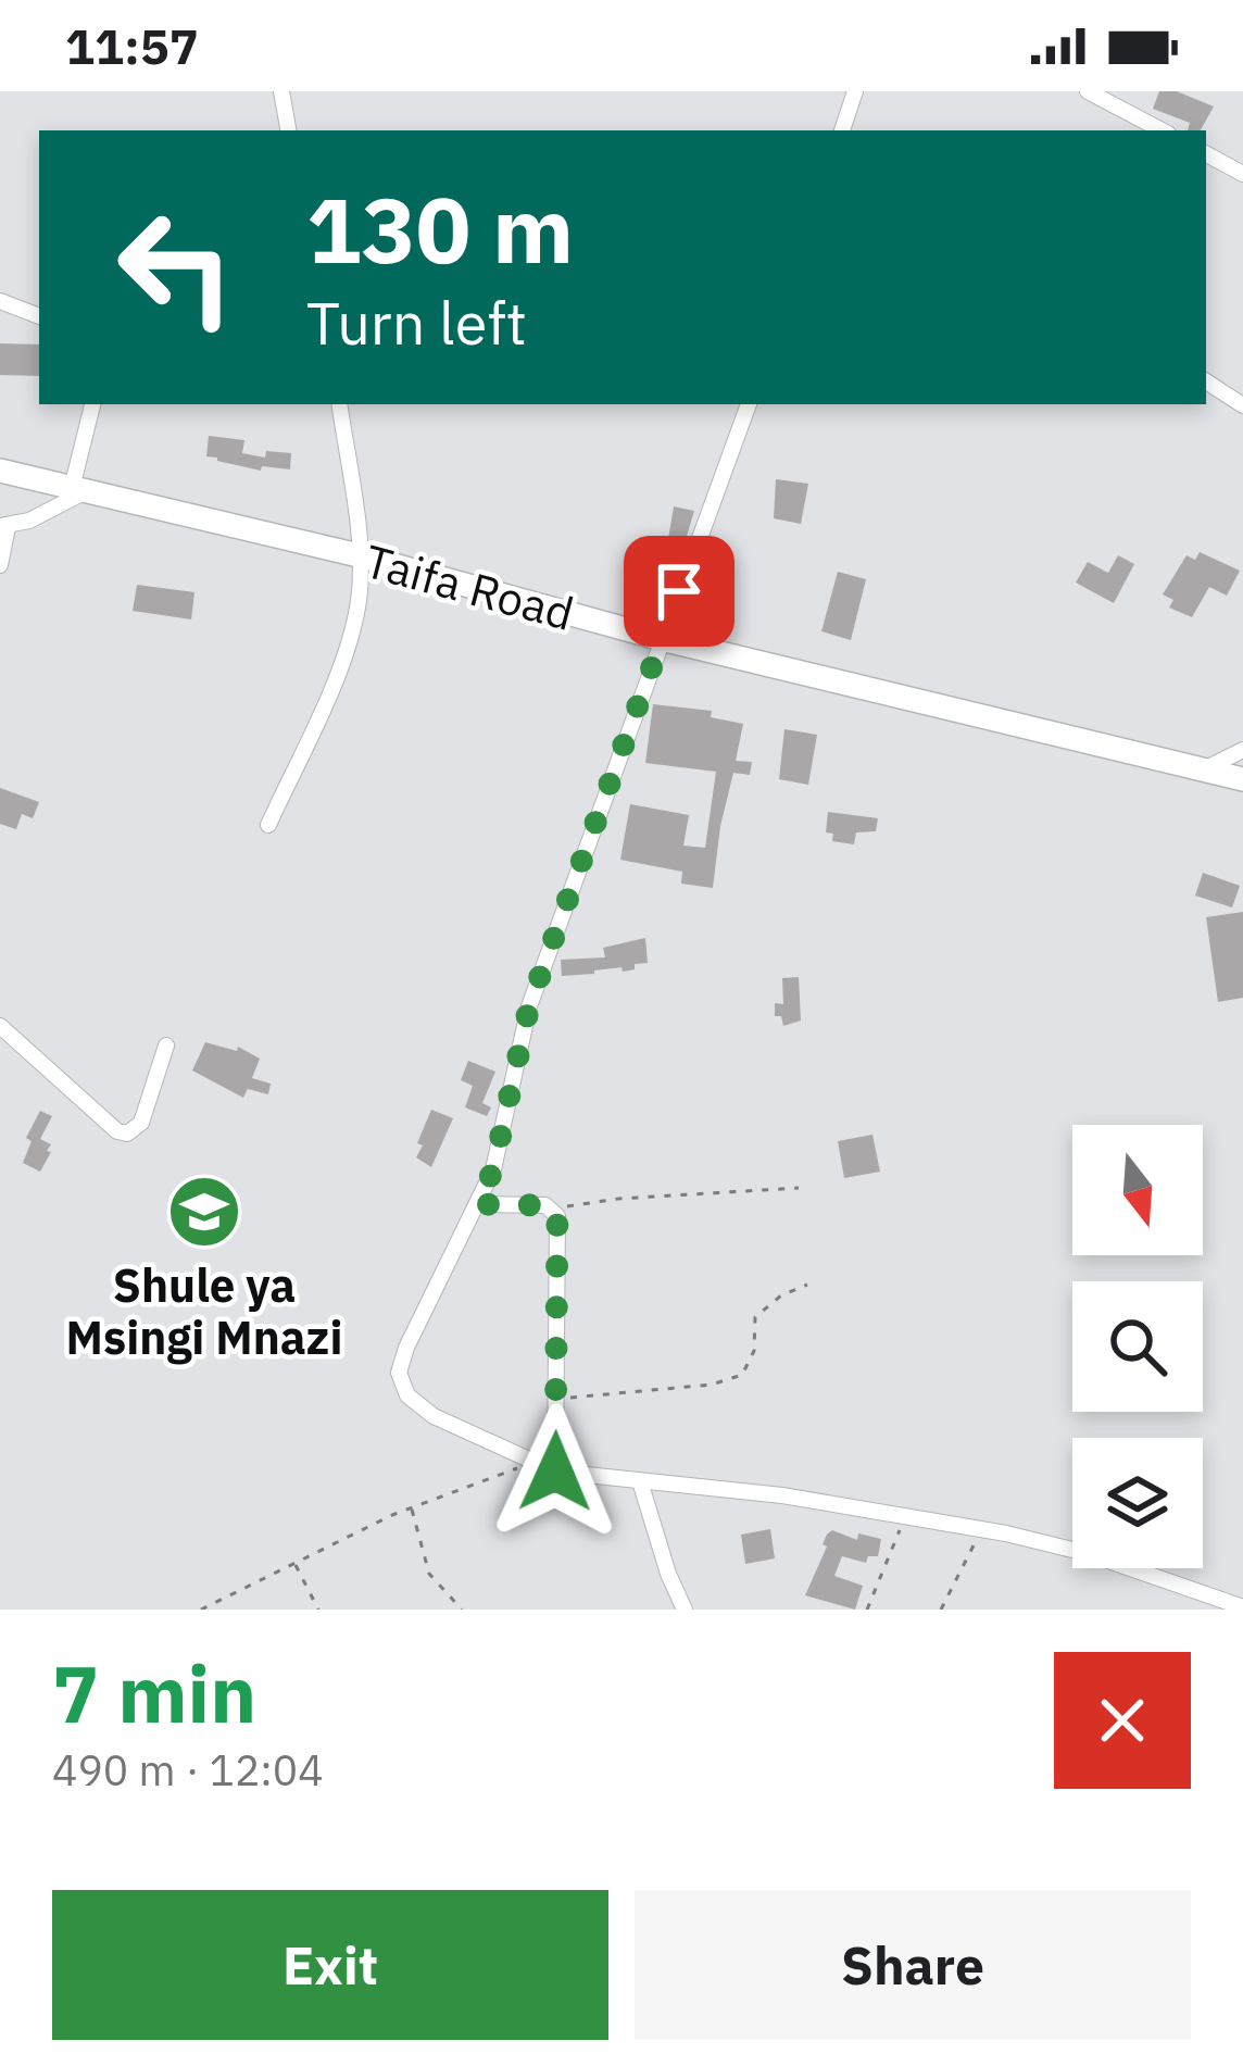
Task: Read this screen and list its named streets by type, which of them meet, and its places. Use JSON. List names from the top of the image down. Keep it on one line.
{"streets":{"highway":["Taifa Road"]},"places":{"school or university":["Shule ya Msingi Mnazi"]},"north":"bottom","page":{"status":"11:57","turn":["130 m","Turn left"],"heading":["7 min","490 m · 12:04"],"buttons":["Exit","Share"]}}
